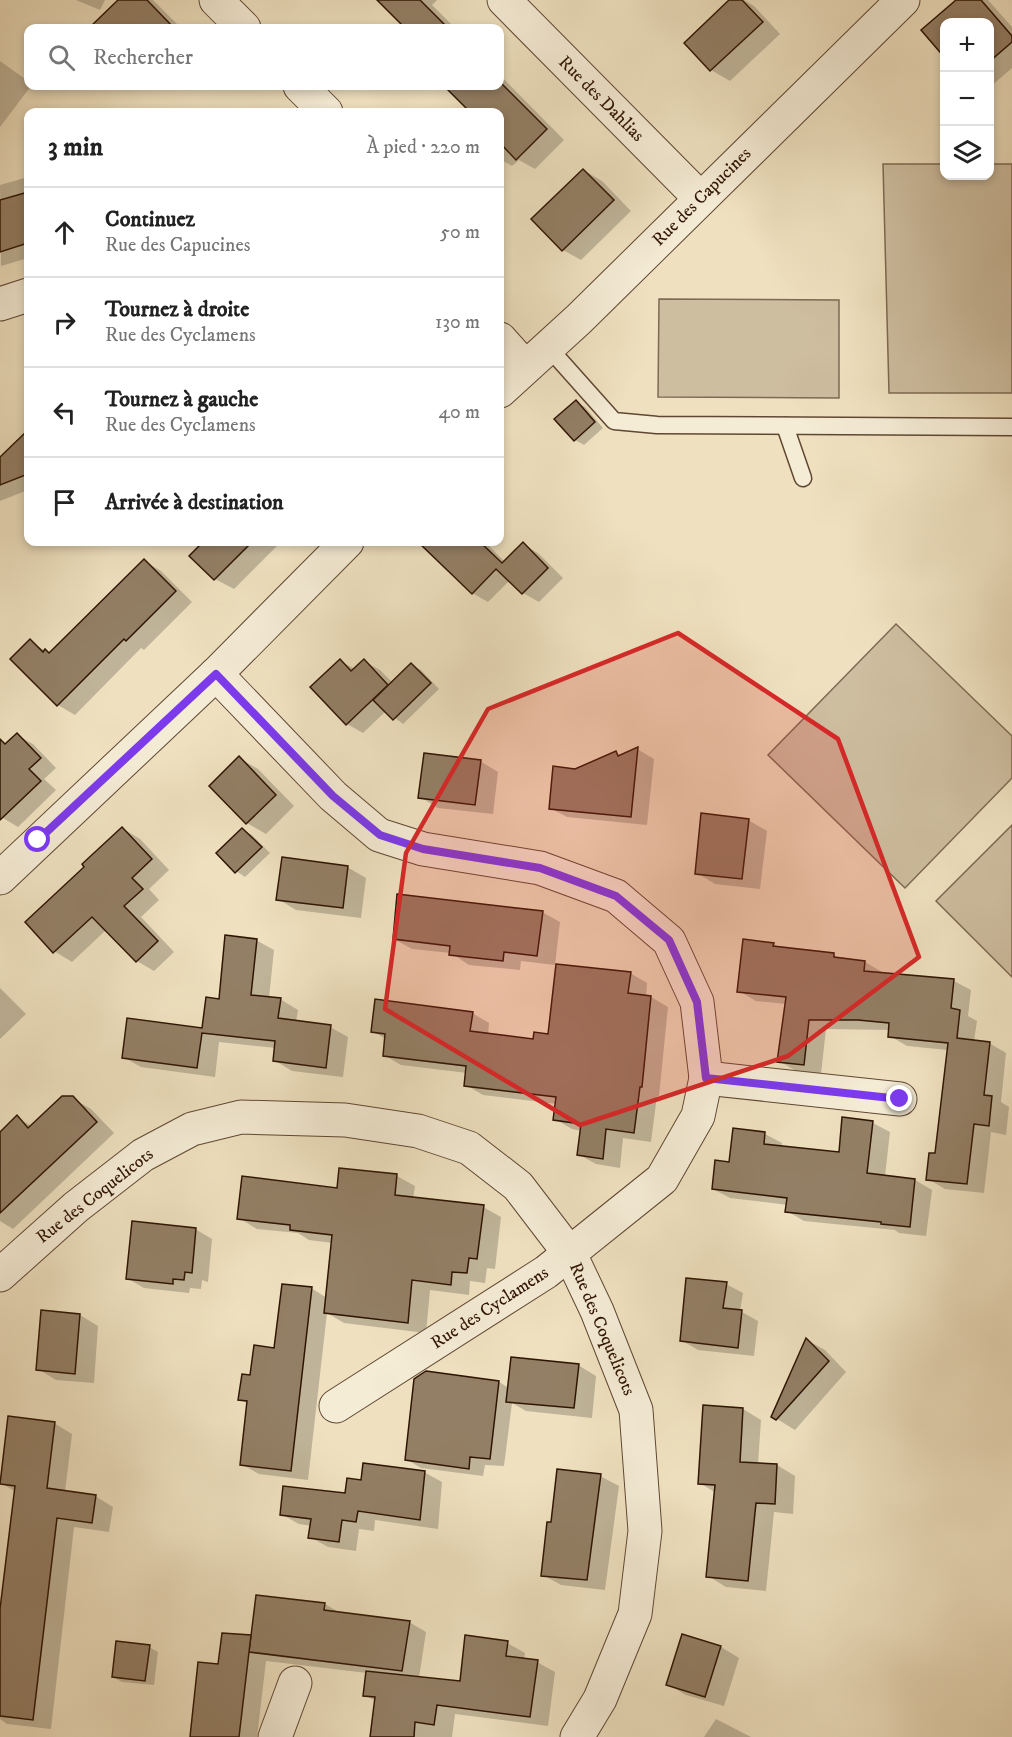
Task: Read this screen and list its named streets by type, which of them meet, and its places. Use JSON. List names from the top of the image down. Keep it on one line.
{"streets":{"street":["Rue des Dahlias","Rue des Capucines","Rue des Coquelicots","Rue des Cyclamens"]},"crossings":[["Rue des Dahlias","Rue des Capucines"],["Rue des Coquelicots","Rue des Cyclamens"]],"page":{"map_buttons":["+","−"],"search":"Rechercher","heading":["3 min","À pied · 220 m"],"list":[["Continuez","Rue des Capucines","50 m"],["Tournez à droite","Rue des Cyclamens","130 m"],["Tournez à gauche","Rue des Cyclamens","40 m"],"Arrivée à destination"]}}
